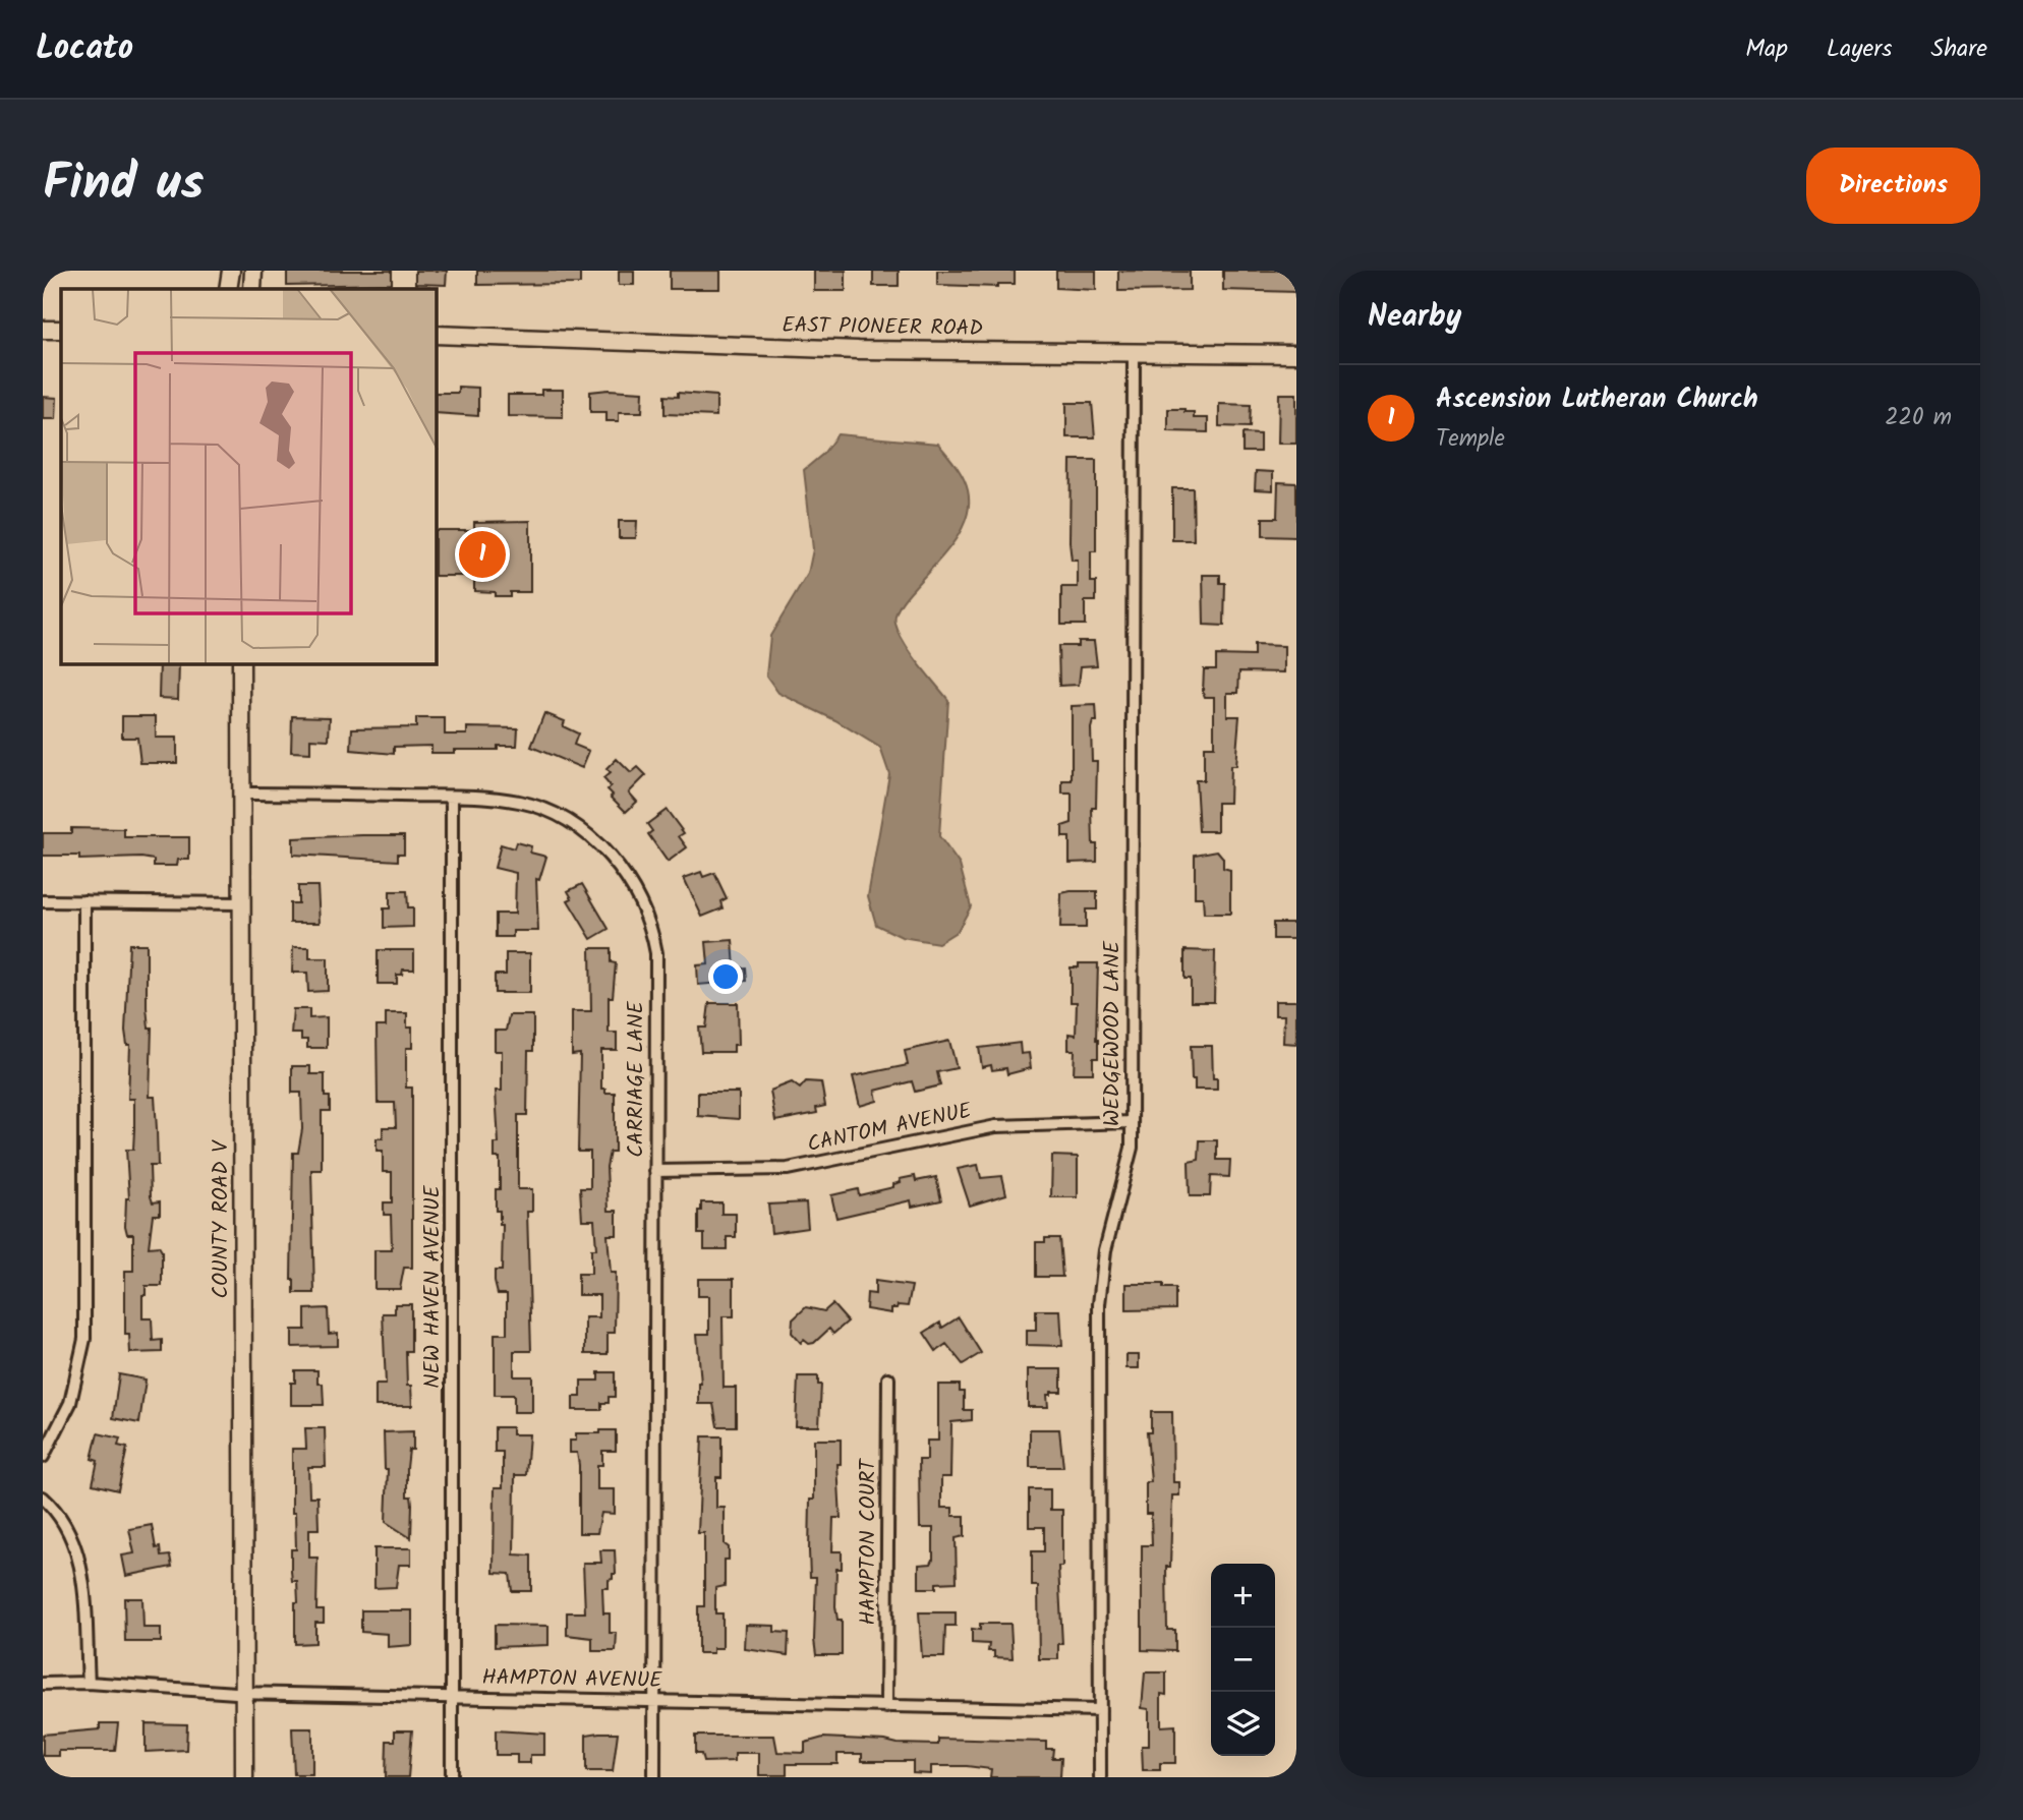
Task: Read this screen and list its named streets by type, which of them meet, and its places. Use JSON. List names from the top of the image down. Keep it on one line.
{"streets":{"main road":["EAST PIONEER ROAD","COUNTY ROAD V"],"street":["WEDGEWOOD LANE","CARRIAGE LANE","CANTOM AVENUE","NEW HAVEN AVENUE","HAMPTON COURT","HAMPTON AVENUE"]},"crossings":[["EAST PIONEER ROAD","WEDGEWOOD LANE"],["WEDGEWOOD LANE","CANTOM AVENUE"],["WEDGEWOOD LANE","HAMPTON AVENUE"],["CARRIAGE LANE","CANTOM AVENUE"],["CARRIAGE LANE","COUNTY ROAD V"],["CARRIAGE LANE","NEW HAVEN AVENUE"],["CARRIAGE LANE","HAMPTON AVENUE"],["COUNTY ROAD V","HAMPTON AVENUE"],["NEW HAVEN AVENUE","HAMPTON AVENUE"],["HAMPTON COURT","HAMPTON AVENUE"]],"page":{"header":"Locato","nav":["Map","Layers","Share"],"title":"Find us","buttons":"Directions","heading":"Nearby","list":[{"mark":"1","name":"Ascension Lutheran Church","note":"Temple","value":"220 m"}],"pins":"1","map_buttons":["+","−"]}}
